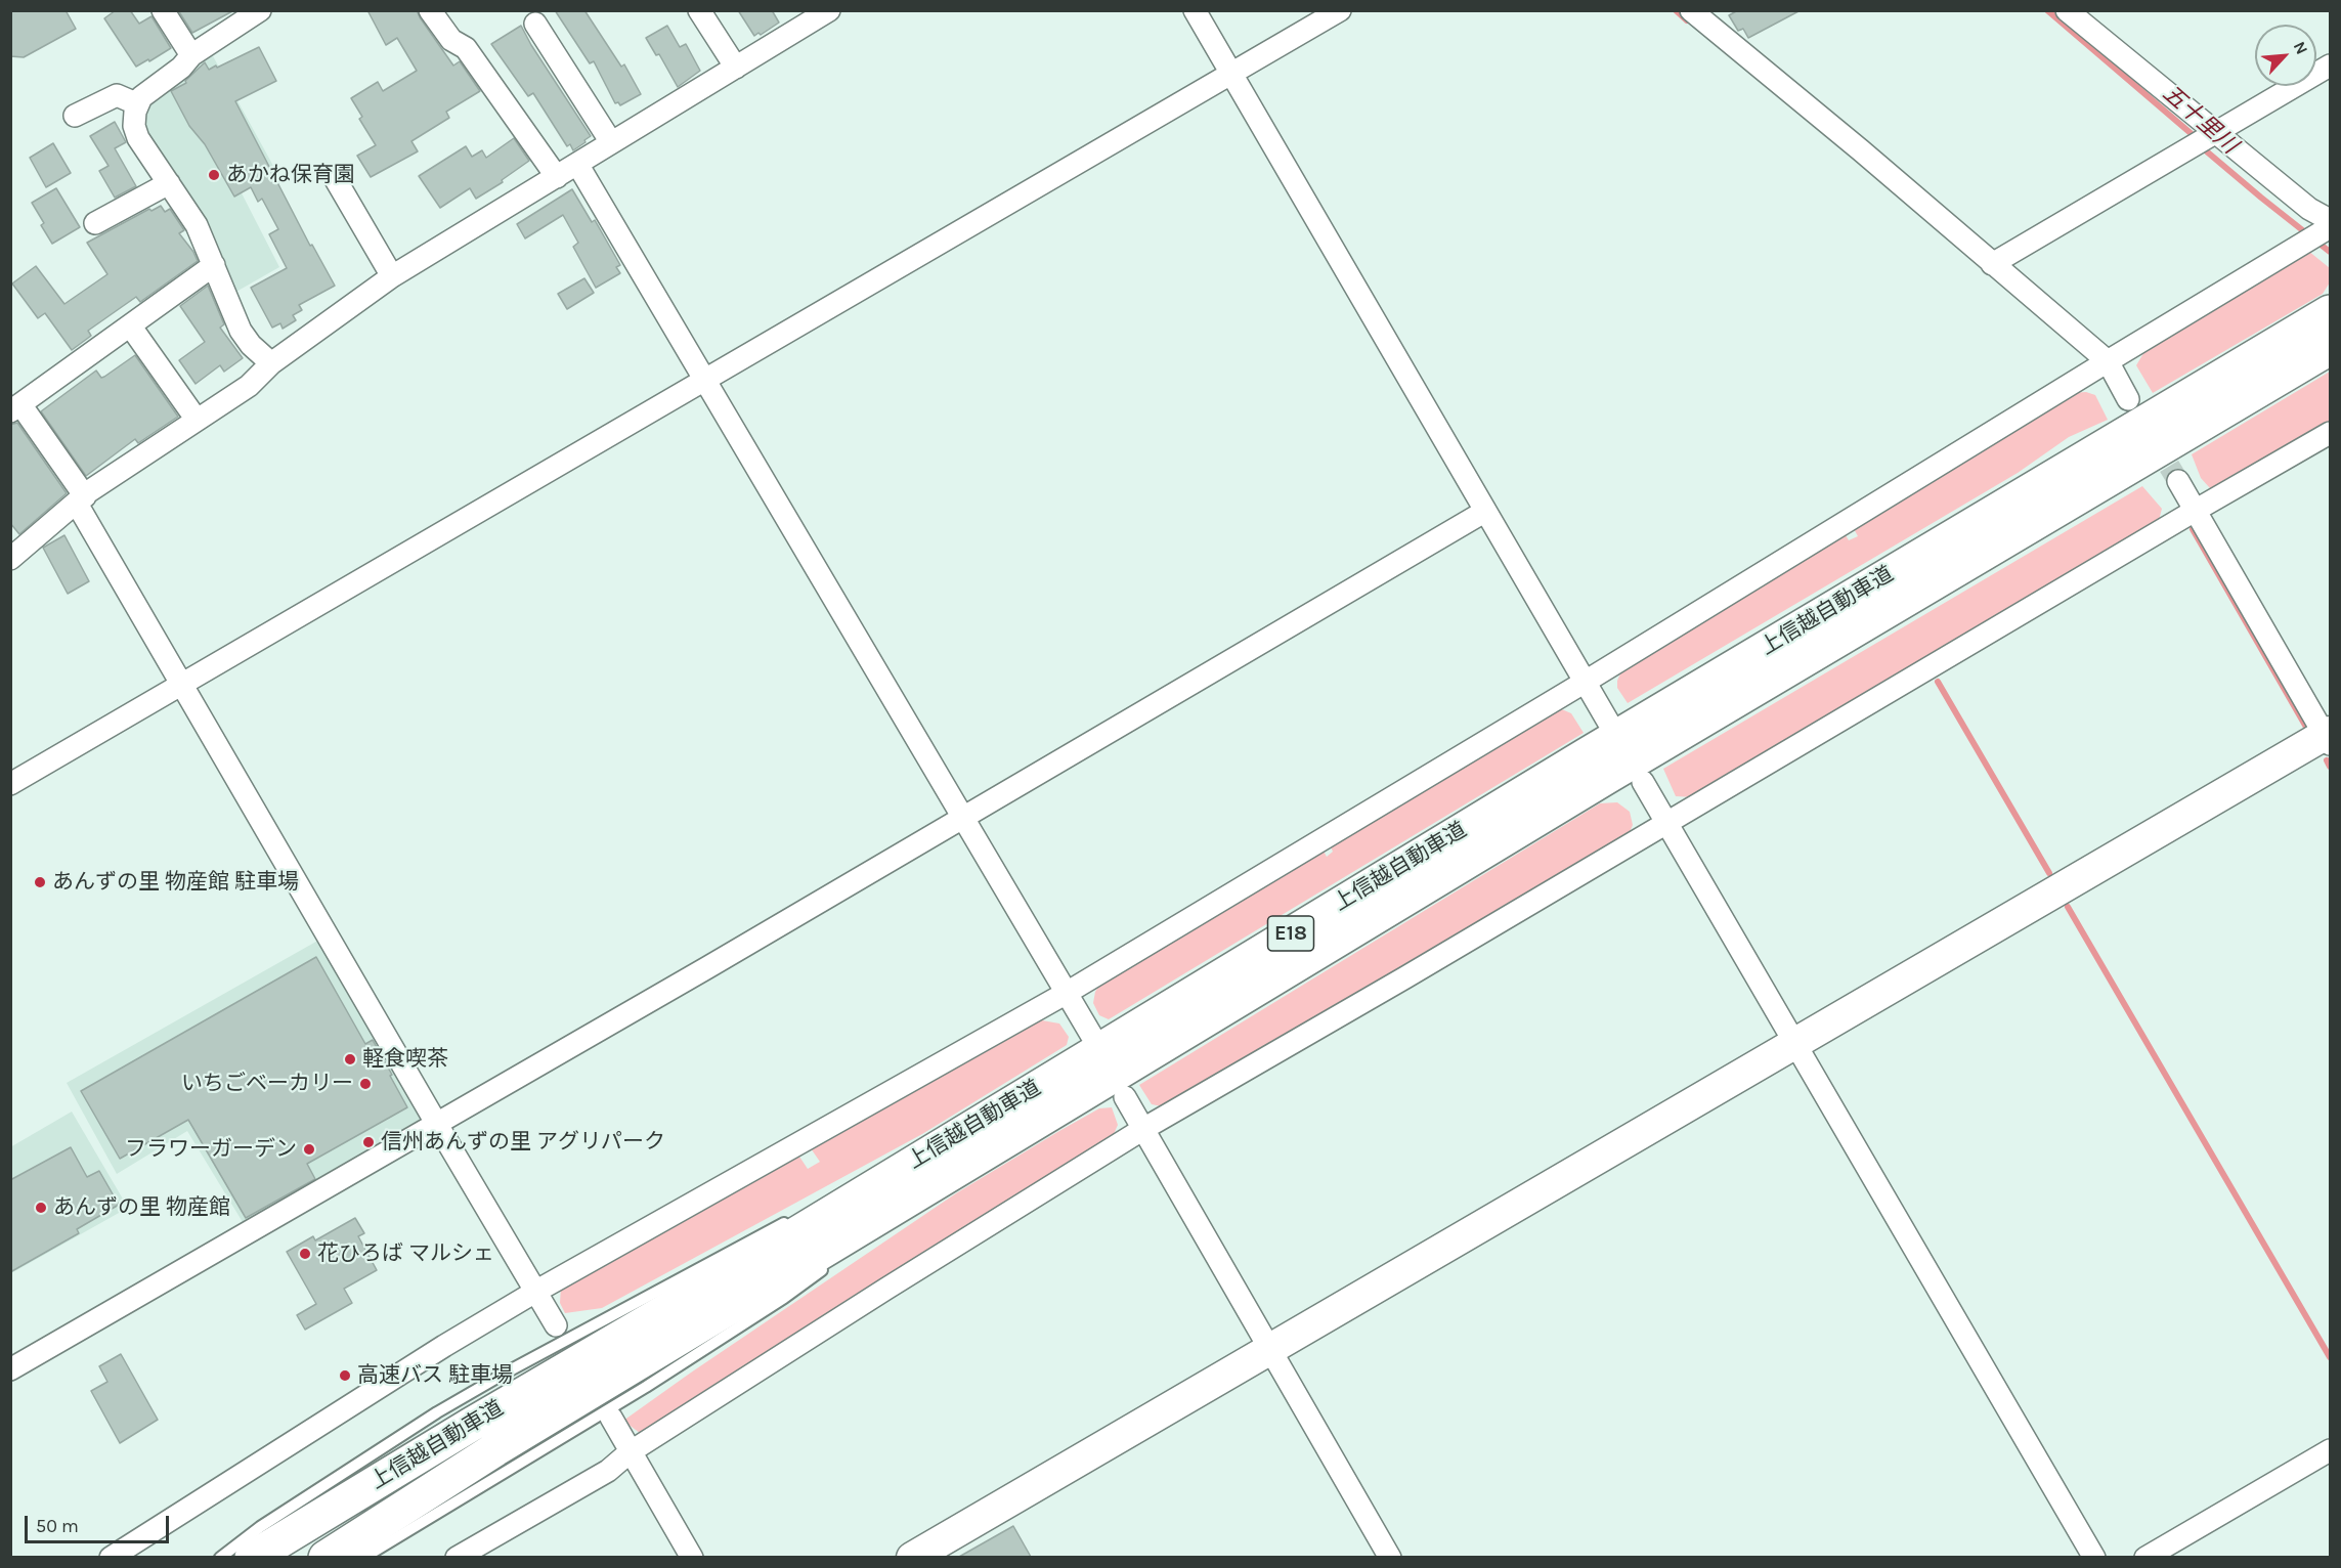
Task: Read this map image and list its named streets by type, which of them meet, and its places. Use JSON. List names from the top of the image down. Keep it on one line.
{"streets":{"highway":["上信越自動車道","E18"]},"water":["五十里川"],"places":["あかね保育園","あんずの里 物産館 駐車場","軽食喫茶","いちごベーカリー","信州あんずの里 アグリパーク","フラワーガーデン","あんずの里 物産館","花ひろば マルシェ","高速バス 駐車場"],"scale_bar":"50 m","north":"top right"}
